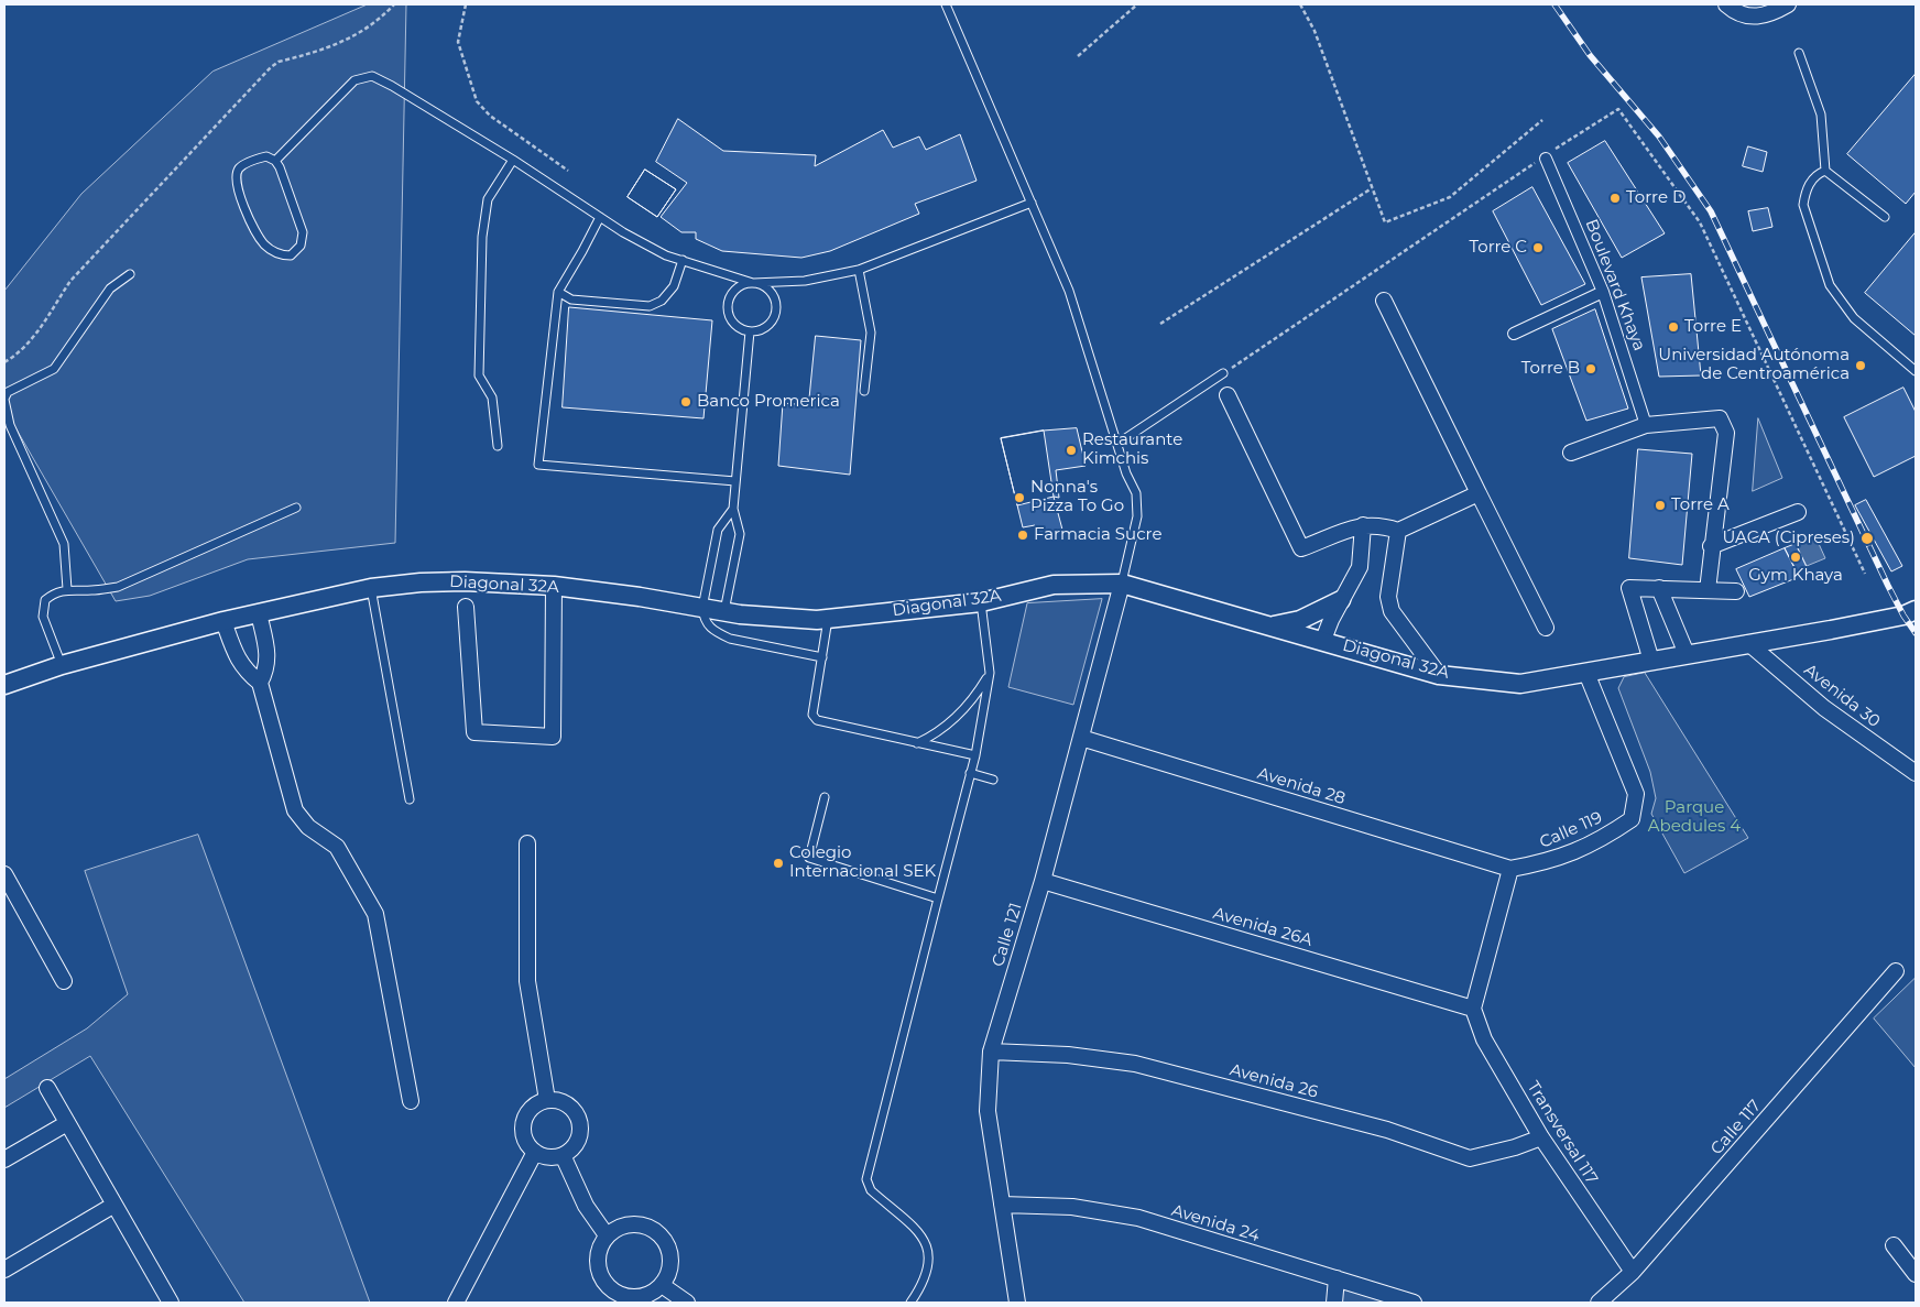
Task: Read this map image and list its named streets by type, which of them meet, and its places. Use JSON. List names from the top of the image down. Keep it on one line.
{"streets":{"street":["Boulevard Khaya","Diagonal 32A","Avenida 30","Avenida 28","Calle 119","Avenida 26A","Calle 121","Avenida 26","Calle 117","Transversal 117","Avenida 24"]},"crossings":[["Diagonal 32A","Avenida 30"],["Diagonal 32A","Calle 119"],["Diagonal 32A","Calle 121"],["Avenida 28","Calle 119"],["Avenida 28","Calle 121"],["Avenida 26A","Calle 121"],["Avenida 26A","Transversal 117"],["Calle 121","Avenida 26"],["Calle 121","Avenida 24"],["Avenida 26","Transversal 117"],["Calle 117","Transversal 117"]],"parks":["Parque Abedules 4"],"places":["Torre D","Torre C","Torre E","Universidad Autónoma de Centroamérica","Torre B","Banco Promerica","Restaurante Kimchis","Nonna's Pizza To Go","Torre A","Farmacia Sucre","UACA (Cipreses)","Gym Khaya","Colegio Internacional SEK"]}
